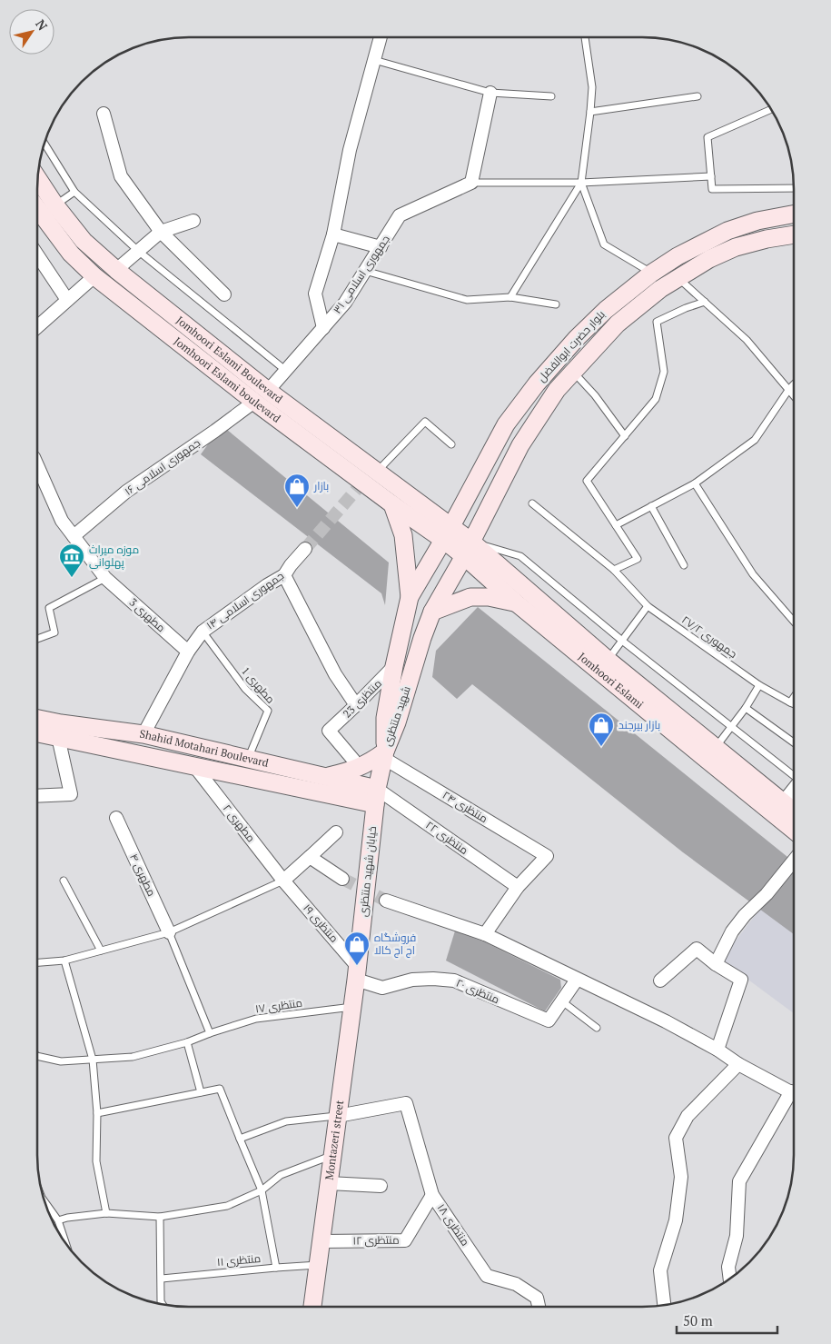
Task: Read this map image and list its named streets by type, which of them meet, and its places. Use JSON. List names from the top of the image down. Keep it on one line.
{"streets":{"main road":["بلوار حضرت ابوالفضل","Jomhoori Eslami Boulevard","Jomhoori Eslami boulevard","Jomhoori Eslami","شهید منتظری","Shahid Motahari Boulevard","خیابان شهید منتظری","Montazeri street"],"street":["جمهوری اسلامی ۳۱","جمهوری اسلامی ۱۶","جمهوری اسلامی ۱۴","مطهری 3","منتظری 23","منتظری ۲۴","مطهری ۲","منتظری ۲۲","مطهری ۴","منتظری ۱۹","منتظری ۲۰","منتظری ۱۸","منتظری ۱۲"],"lane":["جمهوری ۲۷/۲","مطهری 1","منتظری ۱۷","منتظری ۱۱"]},"crossings":[["جمهوری اسلامی ۳۱","Jomhoori Eslami Boulevard"],["بلوار حضرت ابوالفضل","Jomhoori Eslami Boulevard"],["بلوار حضرت ابوالفضل","Jomhoori Eslami boulevard"],["بلوار حضرت ابوالفضل","Jomhoori Eslami"],["بلوار حضرت ابوالفضل","شهید منتظری"],["Jomhoori Eslami Boulevard","Jomhoori Eslami boulevard"],["Jomhoori Eslami Boulevard","Jomhoori Eslami"],["Jomhoori Eslami Boulevard","شهید منتظری"],["Jomhoori Eslami boulevard","جمهوری اسلامی ۱۶"],["Jomhoori Eslami boulevard","Jomhoori Eslami"],["Jomhoori Eslami boulevard","شهید منتظری"],["جمهوری اسلامی ۱۶","مطهری 3"],["جمهوری اسلامی ۱۴","مطهری 1"],["Jomhoori Eslami","شهید منتظری"],["مطهری 1","Shahid Motahari Boulevard"],["منتظری 23","شهید منتظری"],["شهید منتظری","منتظری ۲۴"],["Shahid Motahari Boulevard","مطهری ۲"],["Shahid Motahari Boulevard","منتظری ۲۲"],["Shahid Motahari Boulevard","خیابان شهید منتظری"],["منتظری ۲۴","منتظری ۲۲"],["مطهری ۲","منتظری ۱۹"],["منتظری ۲۲","خیابان شهید منتظری"],["خیابان شهید منتظری","منتظری ۱۹"],["خیابان شهید منتظری","منتظری ۲۰"],["خیابان شهید منتظری","Montazeri street"],["منتظری ۱۹","منتظری ۲۰"],["منتظری ۱۹","Montazeri street"],["منتظری ۲۰","Montazeri street"],["منتظری ۱۷","Montazeri street"],["Montazeri street","منتظری ۱۸"],["Montazeri street","منتظری ۱۲"],["Montazeri street","منتظری ۱۱"],["منتظری ۱۸","منتظری ۱۲"]],"places":{"shop":["بازار","بازار بیرجند","فروشگاه اچ اچ کالا"],"museum":["موزه میراث پهلوانی"]},"scale_bar":"50 m","north":"top right"}
